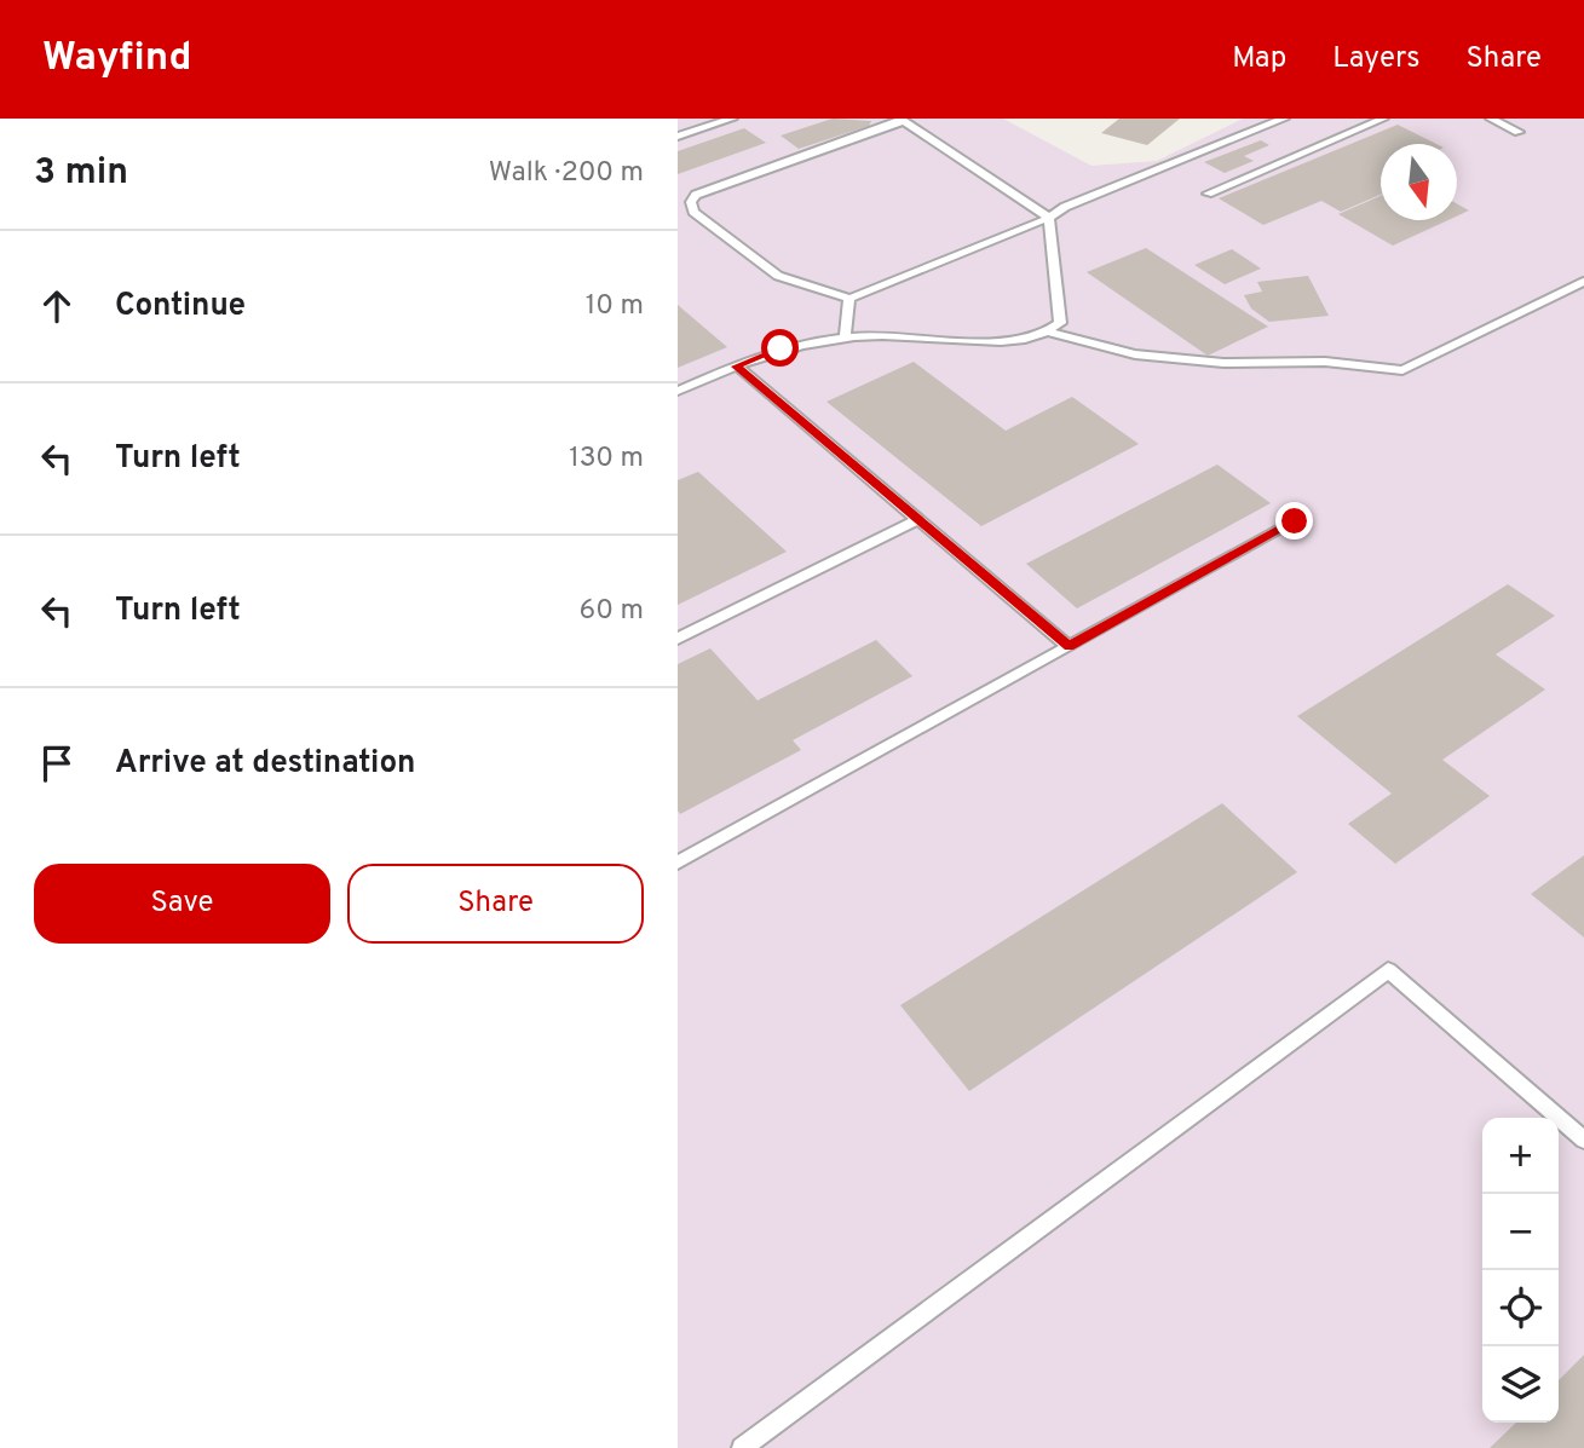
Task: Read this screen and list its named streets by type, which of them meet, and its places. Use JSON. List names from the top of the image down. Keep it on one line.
{"north":"bottom","page":{"header":"Wayfind","nav":["Map","Layers","Share"],"heading":["3 min","Walk · 200 m"],"list":[["Continue","10 m"],["Turn left","130 m"],["Turn left","60 m"],"Arrive at destination"],"buttons":["Save","Share"],"map_buttons":["+","−"]}}
